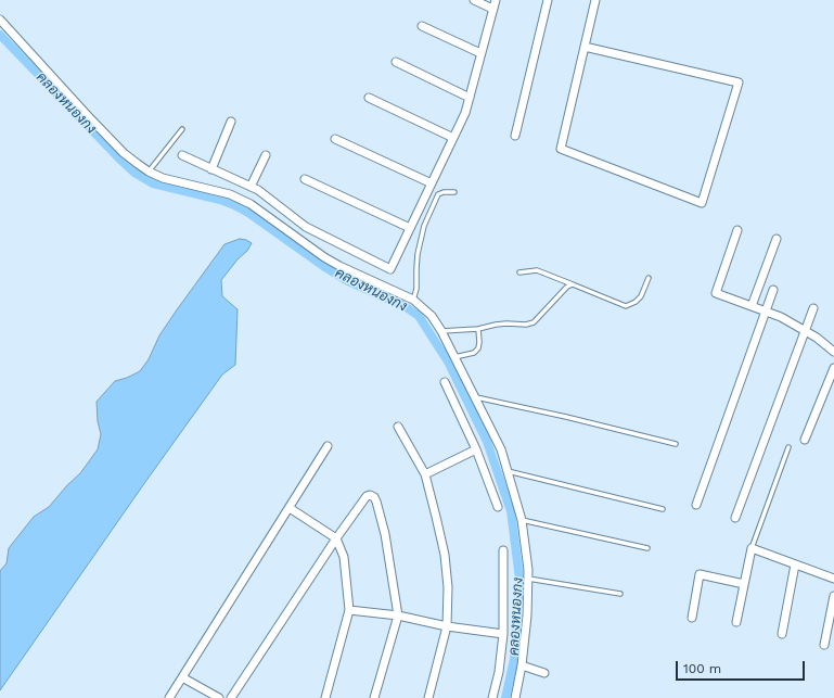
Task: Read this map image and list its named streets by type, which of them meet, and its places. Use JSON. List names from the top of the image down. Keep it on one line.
{"water":["คลองหนองกง"],"scale_bar":"100 m"}
